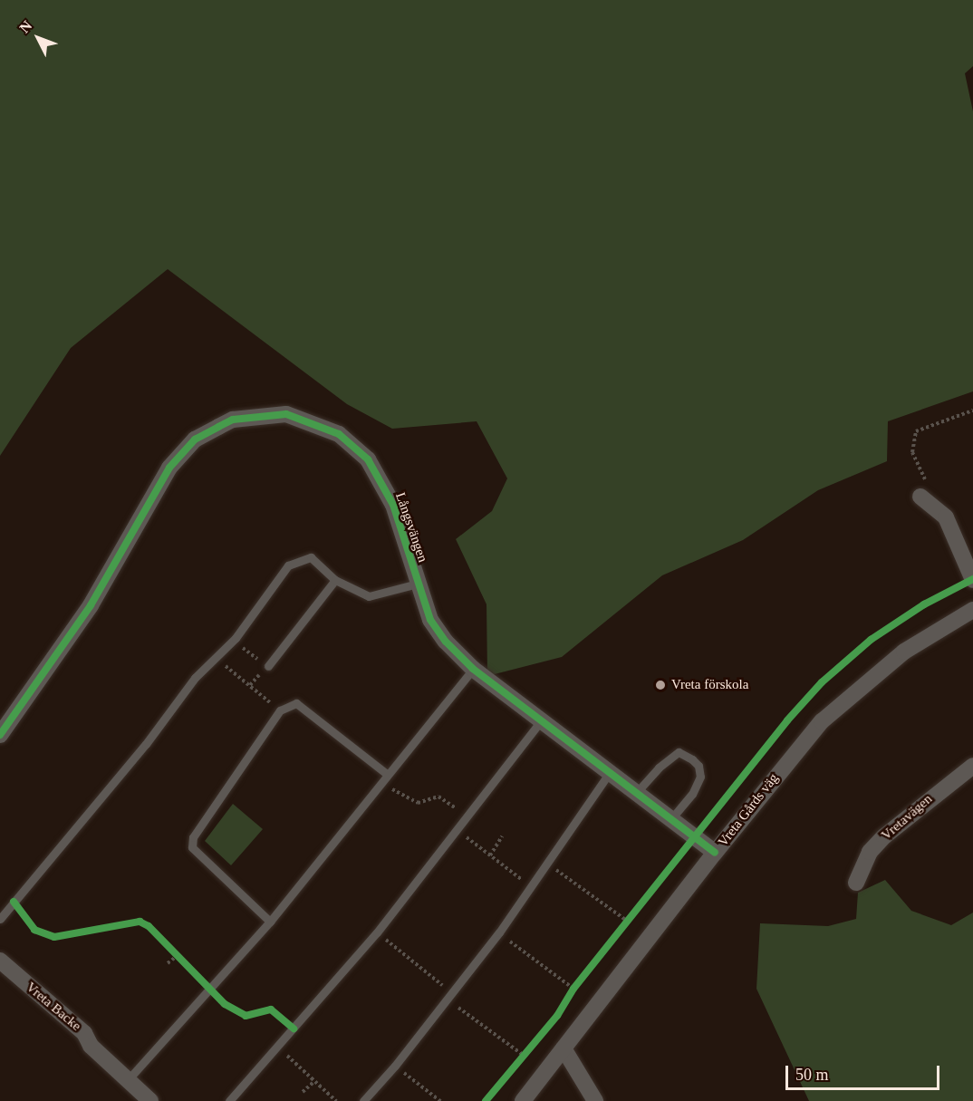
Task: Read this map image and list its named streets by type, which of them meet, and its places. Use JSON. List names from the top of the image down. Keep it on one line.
{"streets":{"street":["Långsvängen","Vreta Gårds väg","Vretavägen","Vreta Backe"]},"crossings":[["Långsvängen","Vreta Gårds väg"]],"places":["Vreta förskola"],"scale_bar":"50 m","north":"top left"}
